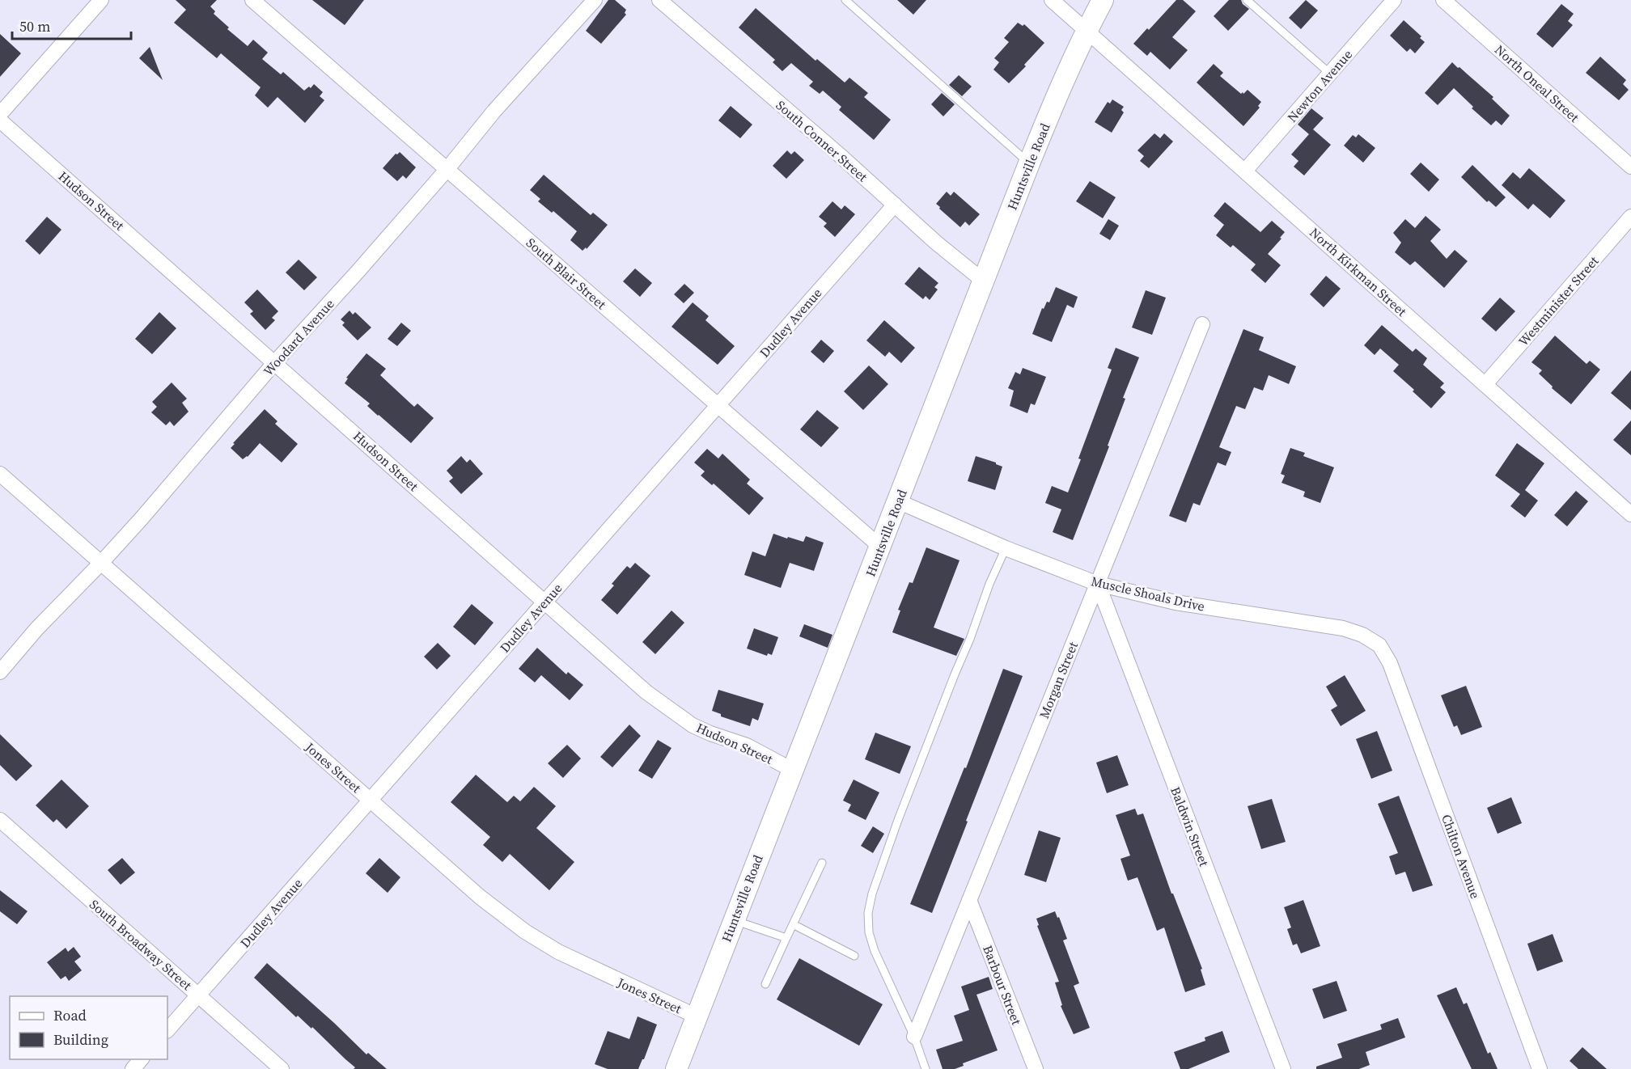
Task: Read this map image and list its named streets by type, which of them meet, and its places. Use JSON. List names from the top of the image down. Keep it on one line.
{"streets":{"main road":["Huntsville Road"],"street":["North Oneal Street","Newton Avenue","South Conner Street","Hudson Street","North Kirkman Street","South Blair Street","Westminister Street","Dudley Avenue","Woodard Avenue","Muscle Shoals Drive","Morgan Street","Jones Street","Baldwin Street","Chilton Avenue","South Broadway Street","Barbour Street"]},"crossings":[["Newton Avenue","North Kirkman Street"],["South Conner Street","Huntsville Road"],["South Conner Street","Dudley Avenue"],["Huntsville Road","Hudson Street"],["Huntsville Road","North Kirkman Street"],["Huntsville Road","South Blair Street"],["Huntsville Road","Muscle Shoals Drive"],["Huntsville Road","Jones Street"],["Hudson Street","Dudley Avenue"],["Hudson Street","Woodard Avenue"],["North Kirkman Street","Westminister Street"],["South Blair Street","Dudley Avenue"],["South Blair Street","Woodard Avenue"],["Dudley Avenue","Jones Street"],["Dudley Avenue","South Broadway Street"],["Woodard Avenue","Jones Street"],["Muscle Shoals Drive","Morgan Street"],["Muscle Shoals Drive","Baldwin Street"],["Muscle Shoals Drive","Chilton Avenue"],["Morgan Street","Baldwin Street"],["Morgan Street","Barbour Street"]],"legend":["Road","Building"],"scale_bar":"50 m"}
